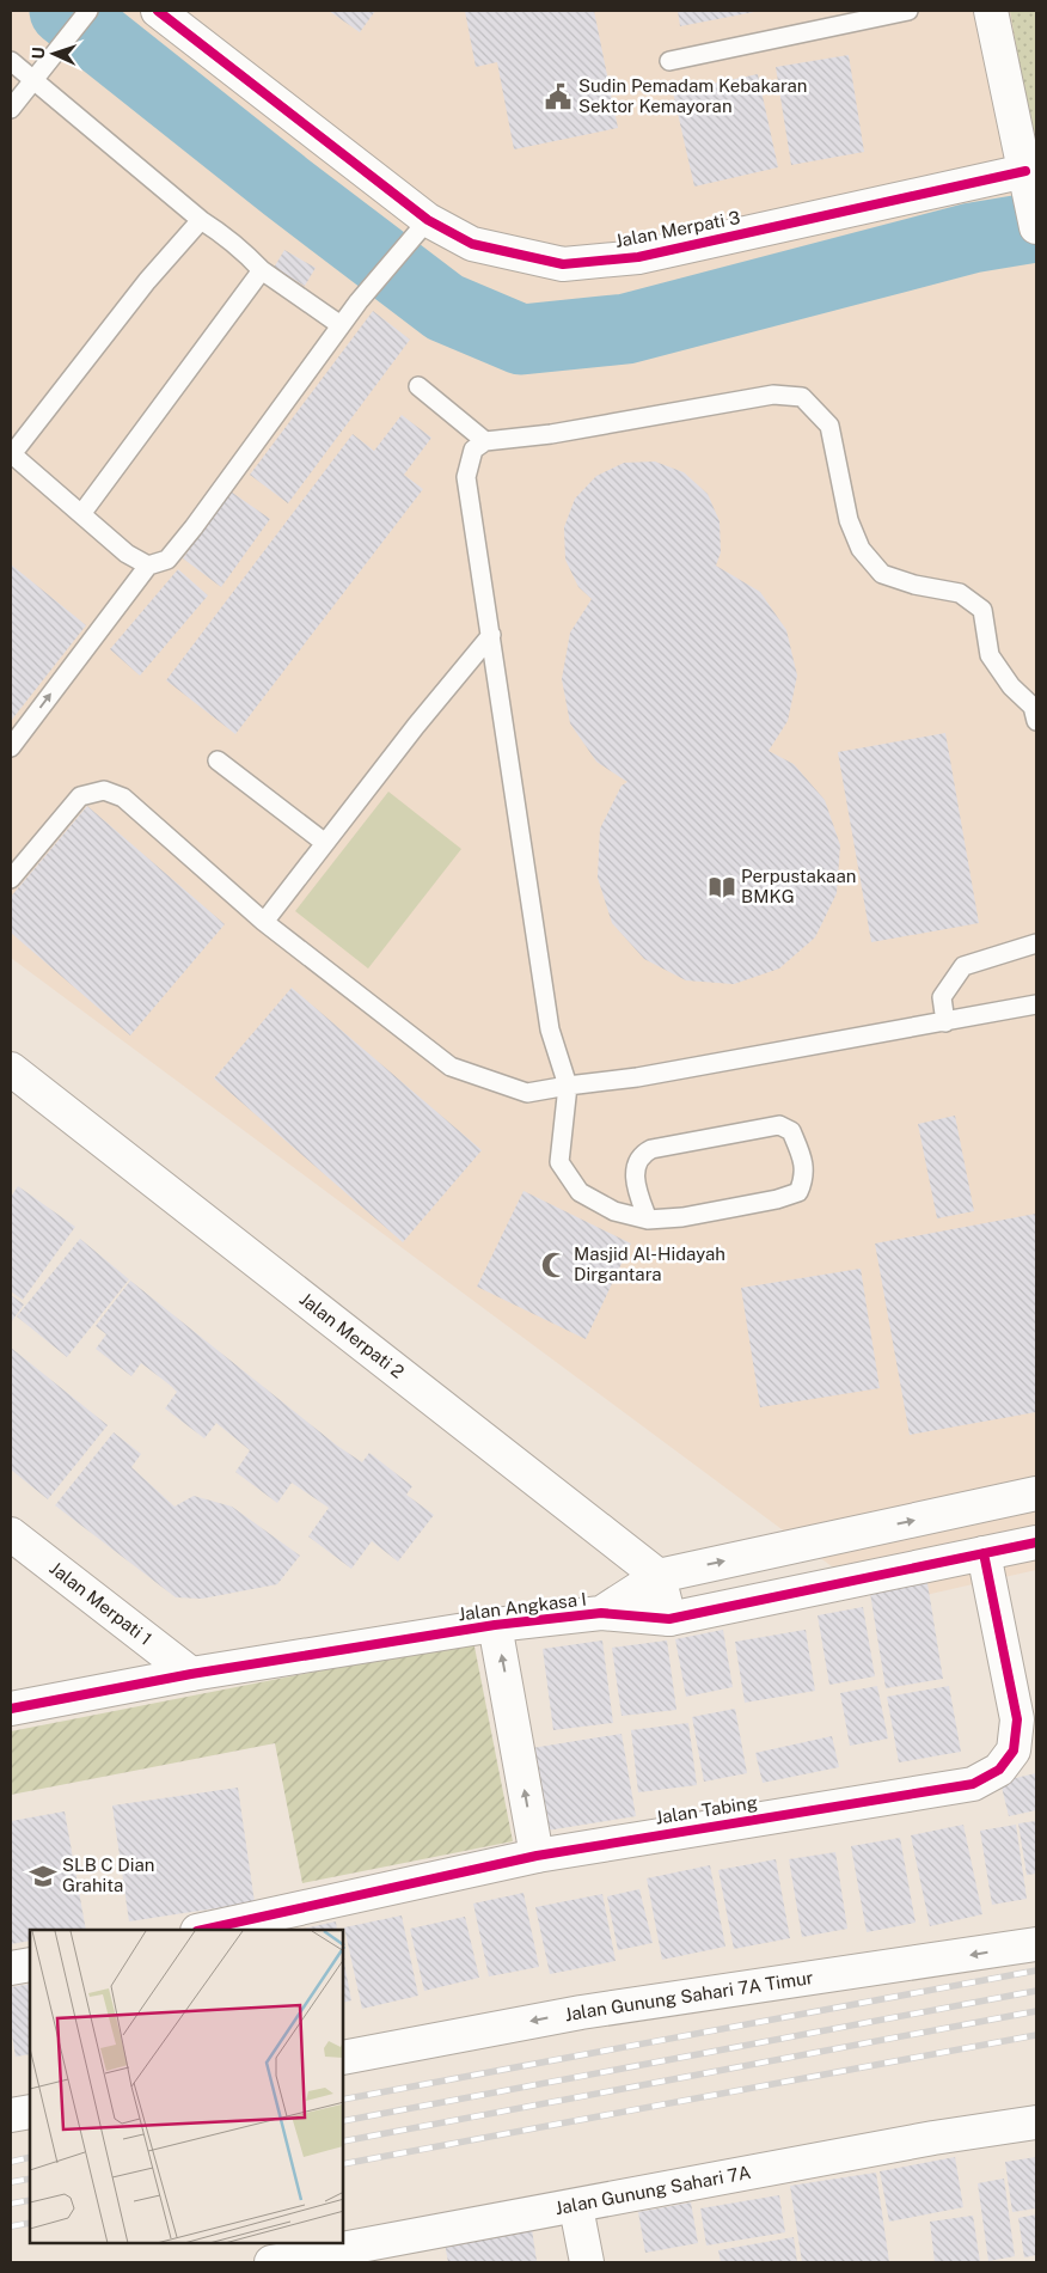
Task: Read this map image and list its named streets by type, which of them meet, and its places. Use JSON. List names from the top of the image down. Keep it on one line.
{"streets":{"street":["Jalan Merpati 3","Jalan Merpati 2","Jalan Merpati 1","Jalan Angkasa I","Jalan Tabing","Jalan Gunung Sahari 7A Timur","Jalan Gunung Sahari 7A"]},"crossings":[["Jalan Merpati 2","Jalan Angkasa I"],["Jalan Merpati 1","Jalan Angkasa I"],["Jalan Angkasa I","Jalan Tabing"]],"one_way":["Jalan Gunung Sahari 7A Timur"],"places":{"public building":["Sudin Pemadam Kebakaran Sektor Kemayoran"],"library":["Perpustakaan BMKG"],"mosque":["Masjid Al-Hidayah Dirgantara"],"school or university":["SLB C Dian Grahita"]},"north":"left"}
